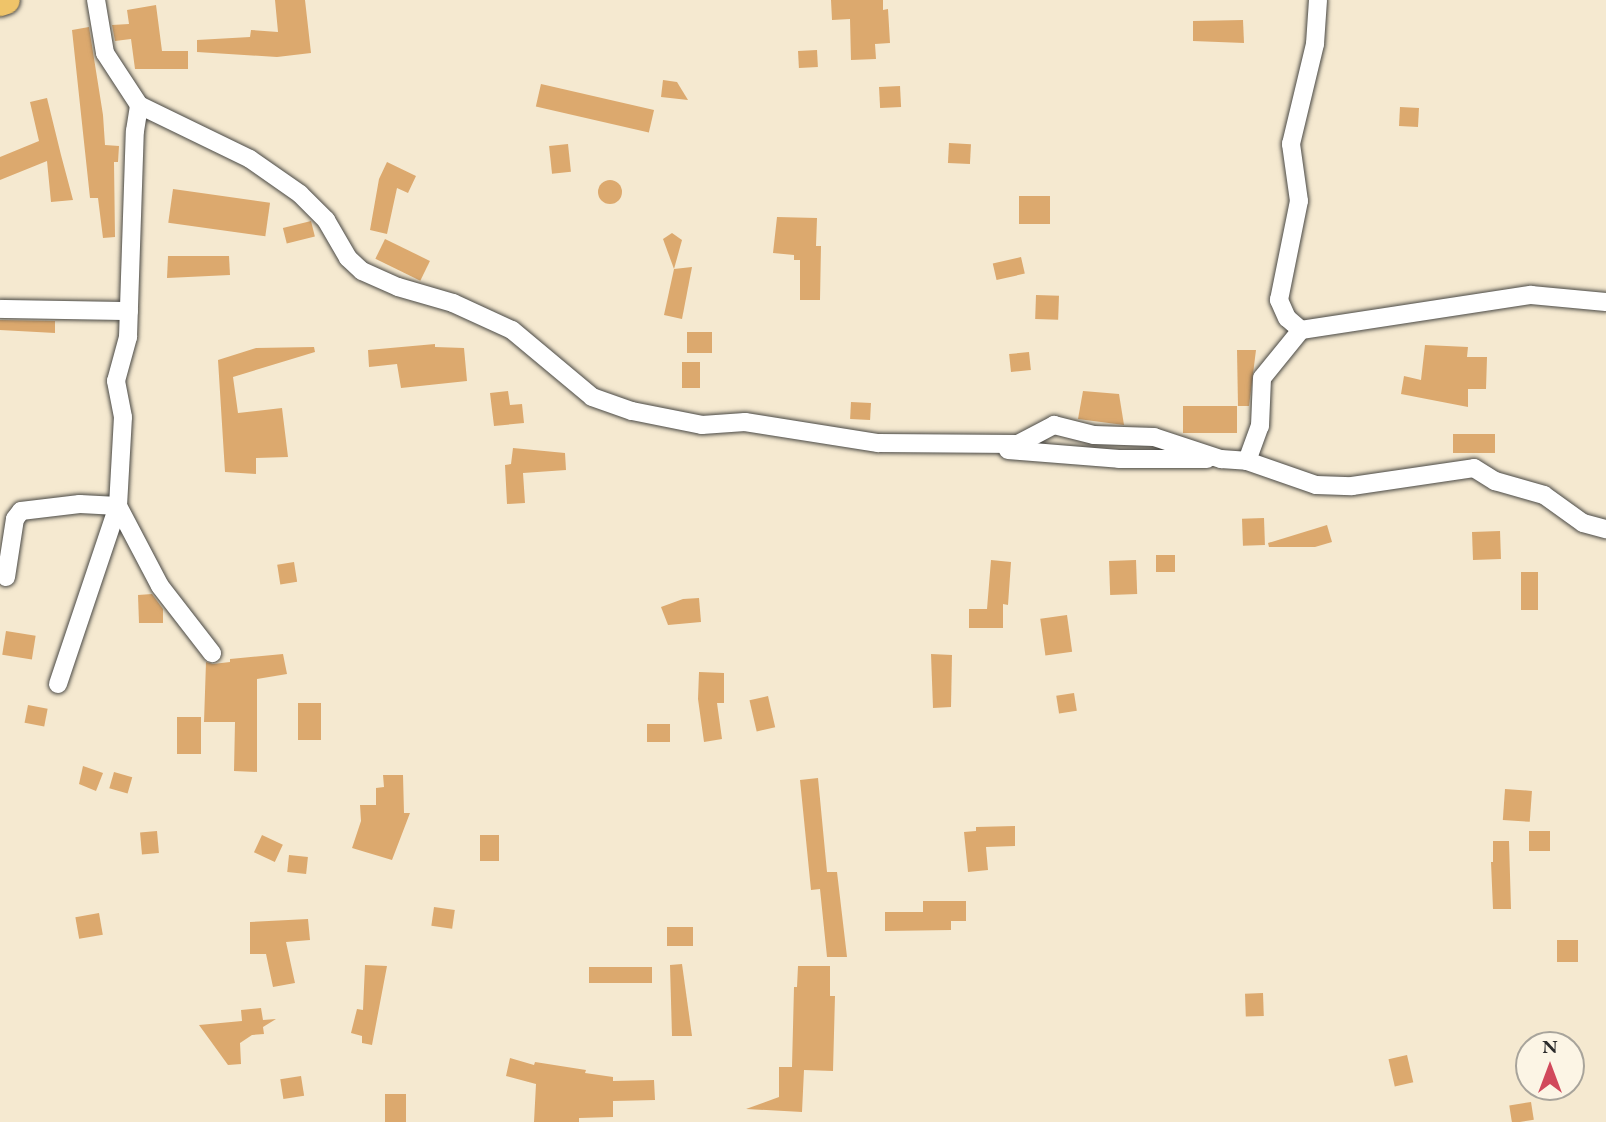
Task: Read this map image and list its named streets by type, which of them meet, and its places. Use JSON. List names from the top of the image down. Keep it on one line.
{"north":"top"}
